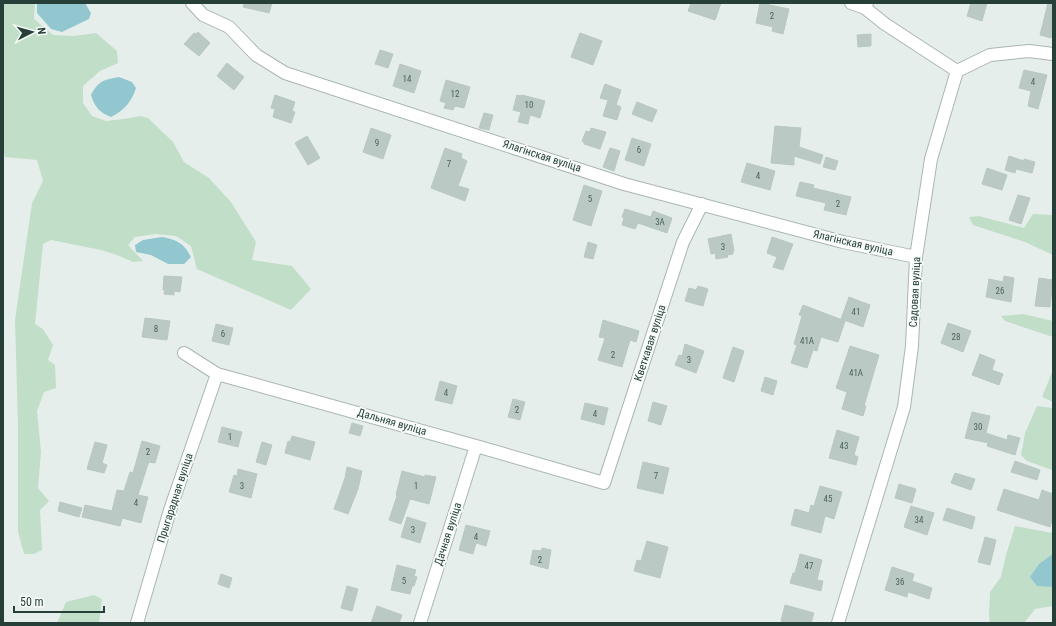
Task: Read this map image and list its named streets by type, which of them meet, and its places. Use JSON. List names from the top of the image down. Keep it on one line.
{"streets":{"street":["Ялагінская вуліца","Садовая вуліца","Кветкавая вуліца","Дальняя вуліца","Прыгарадная вуліца","Дачная вуліца"]},"crossings":[["Ялагінская вуліца","Садовая вуліца"],["Ялагінская вуліца","Кветкавая вуліца"],["Кветкавая вуліца","Дальняя вуліца"],["Дальняя вуліца","Прыгарадная вуліца"],["Дальняя вуліца","Дачная вуліца"]],"house_numbers":["2","14","4","12","10","9","6","7","4","5","2","3А","3","26","41","8","6","28","41А","2","3","41А","4","2","4","30","1","43","2","7","3","1","45","4","34","3","4","2","47","5","36"],"scale_bar":"50 m","north":"right"}
